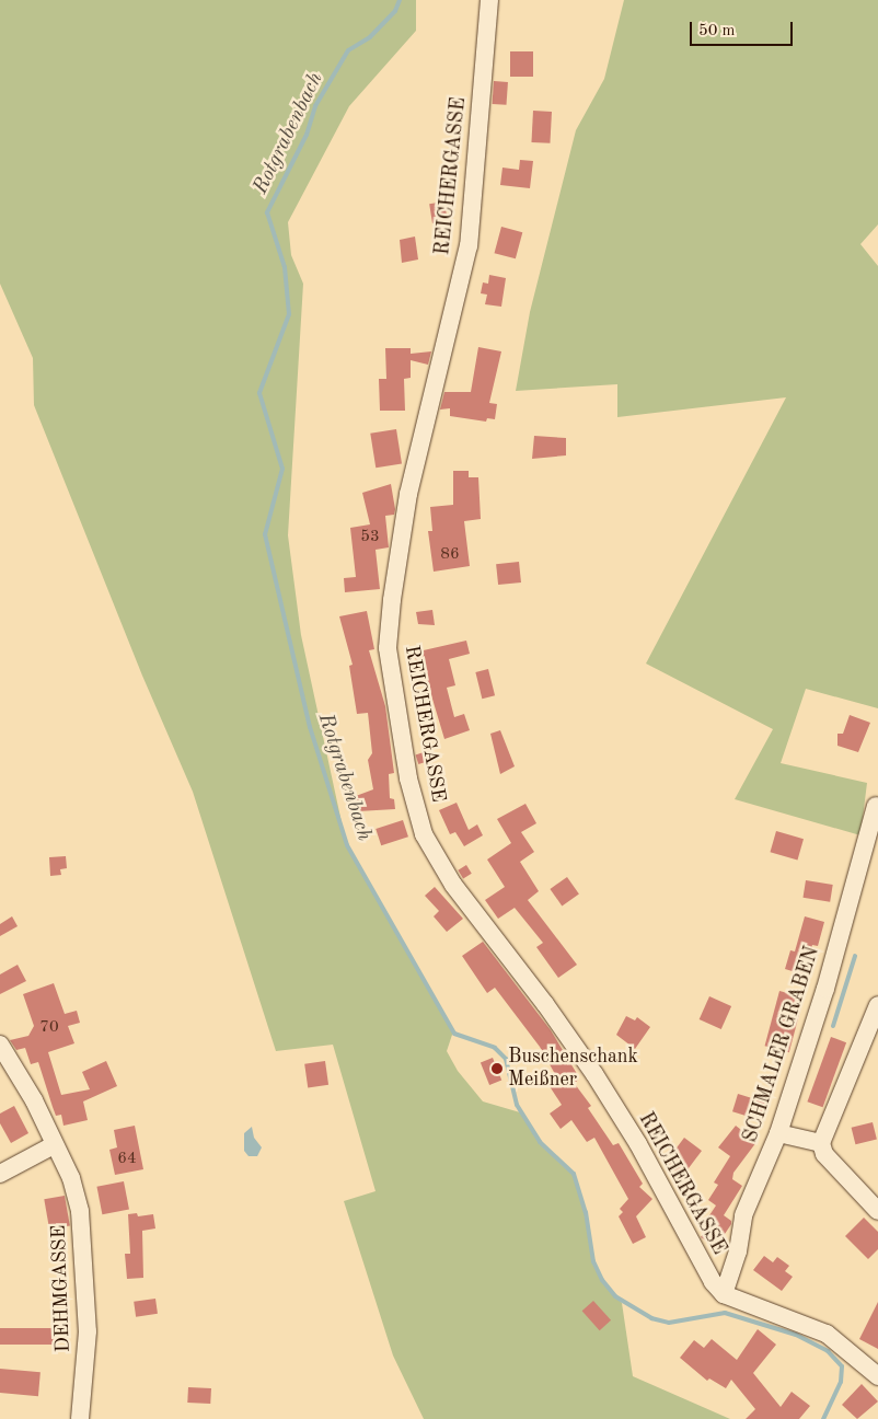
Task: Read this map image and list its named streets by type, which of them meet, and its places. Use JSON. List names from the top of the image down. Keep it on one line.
{"streets":{"street":["REICHERGASSE","SCHMALER GRABEN","DEHMGASSE"]},"crossings":[["REICHERGASSE","SCHMALER GRABEN"]],"water":["Rotgrabenbach"],"places":["Buschenschank Meißner"],"house_numbers":["53","86","70","64"],"scale_bar":"50 m"}
